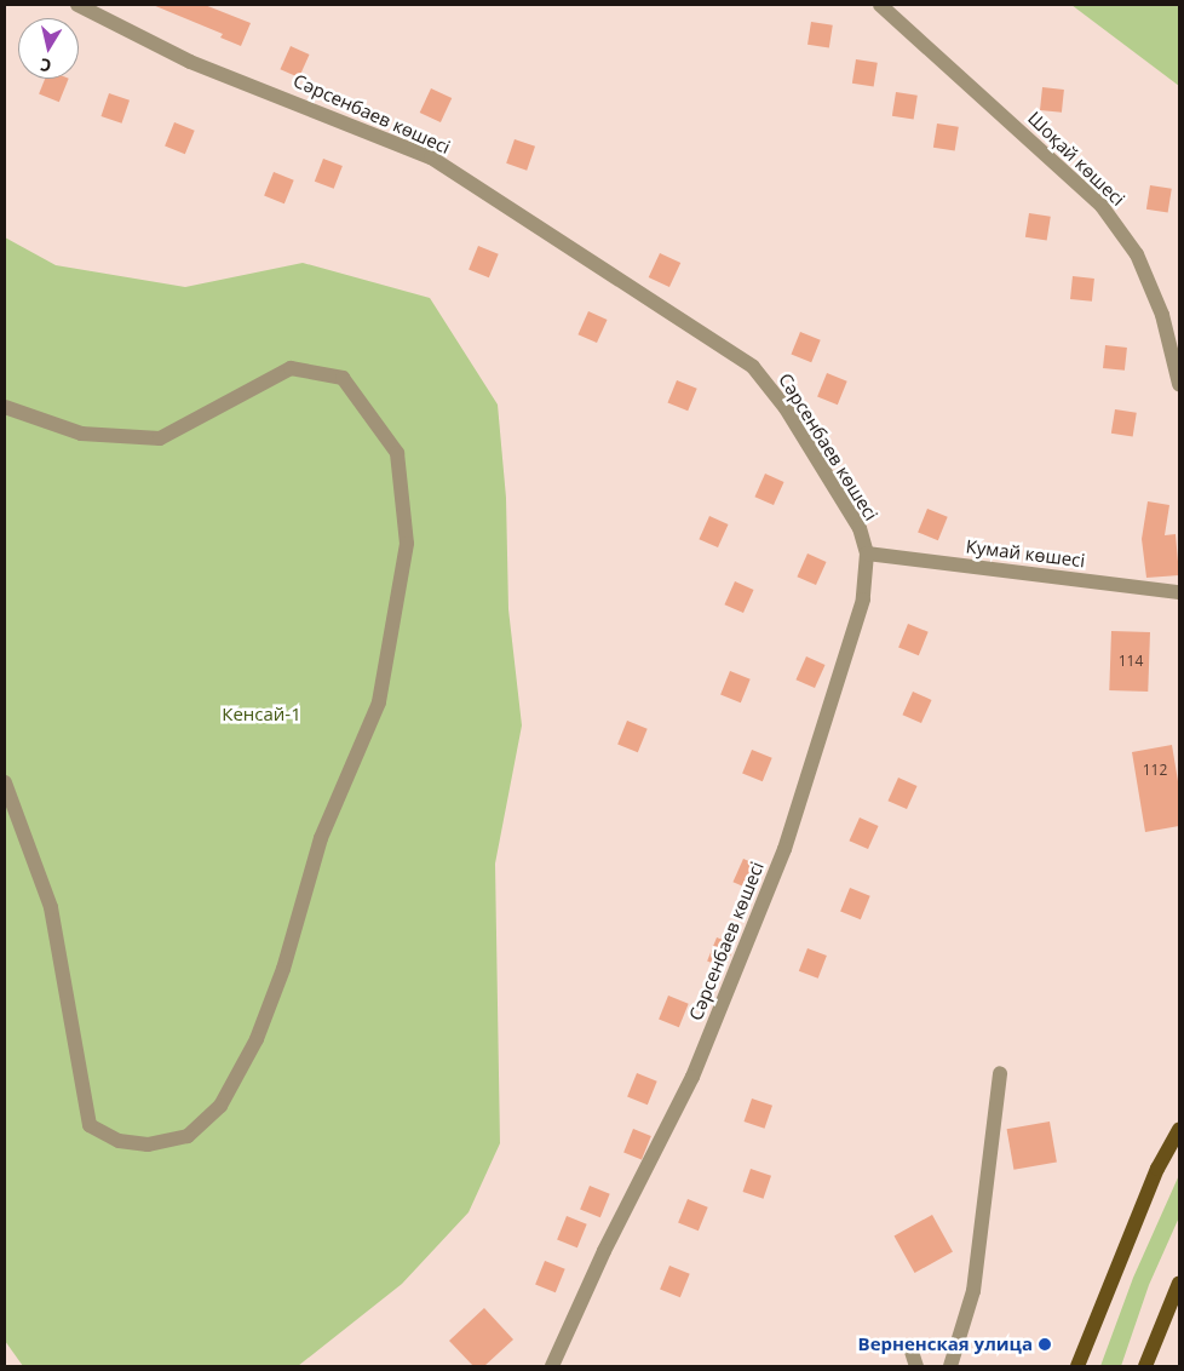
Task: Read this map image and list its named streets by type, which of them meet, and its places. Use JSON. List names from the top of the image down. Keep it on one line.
{"streets":{"street":["Сәрсенбаев көшесі","Шоқай көшесі","Кумай көшесі"]},"crossings":[["Сәрсенбаев көшесі","Кумай көшесі"]],"parks":["Кенсай-1"],"places":["Верненская улица"],"house_numbers":["114","112"],"north":"bottom"}
